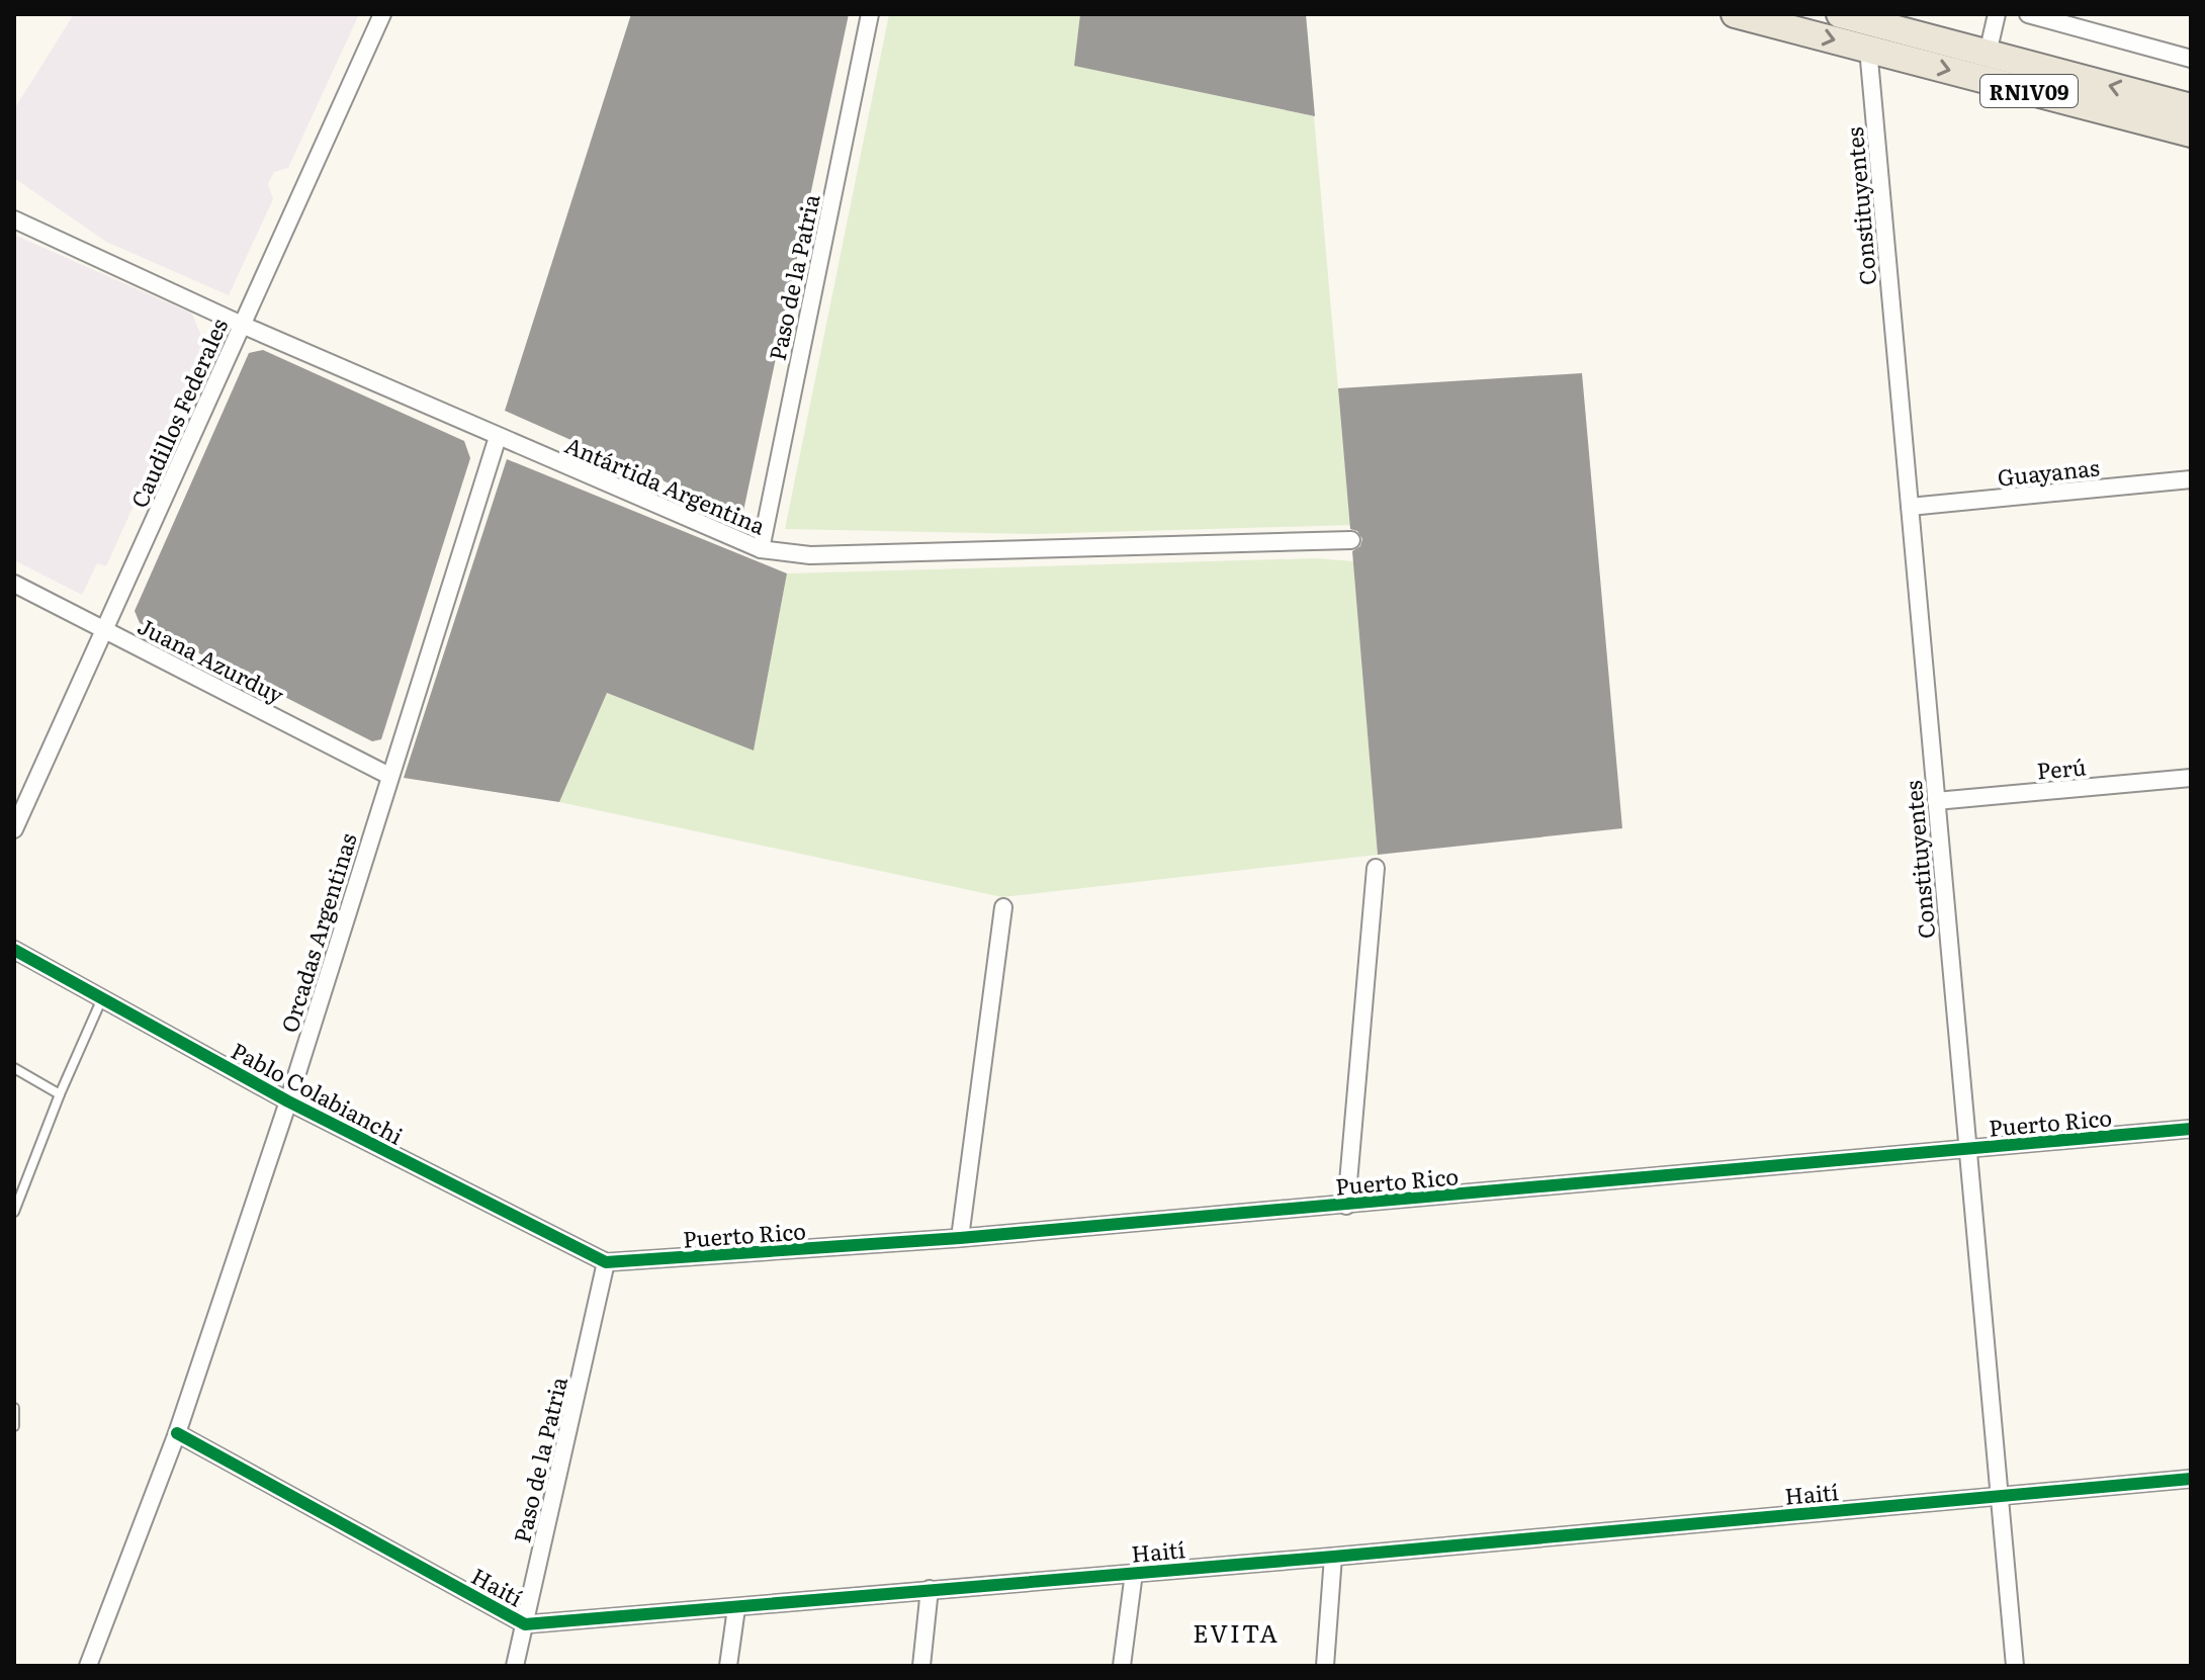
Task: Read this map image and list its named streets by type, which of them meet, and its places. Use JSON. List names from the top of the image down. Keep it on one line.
{"streets":{"main road":["RN1V09"],"street":["Constituyentes","Paso de la Patria","Caudillos Federales","Guayanas","Antártida Argentina","Juana Azurduy","Perú","Orcadas Argentinas","Pablo Colabianchi","Puerto Rico","Haití"]},"crossings":[["RN1V09","Constituyentes"],["Constituyentes","Guayanas"],["Constituyentes","Perú"],["Constituyentes","Puerto Rico"],["Constituyentes","Haití"],["Paso de la Patria","Antártida Argentina"],["Paso de la Patria","Pablo Colabianchi"],["Paso de la Patria","Puerto Rico"],["Paso de la Patria","Haití"],["Caudillos Federales","Antártida Argentina"],["Caudillos Federales","Juana Azurduy"],["Antártida Argentina","Orcadas Argentinas"],["Juana Azurduy","Orcadas Argentinas"],["Orcadas Argentinas","Pablo Colabianchi"],["Orcadas Argentinas","Haití"],["Pablo Colabianchi","Puerto Rico"]],"districts":["EVITA"]}
